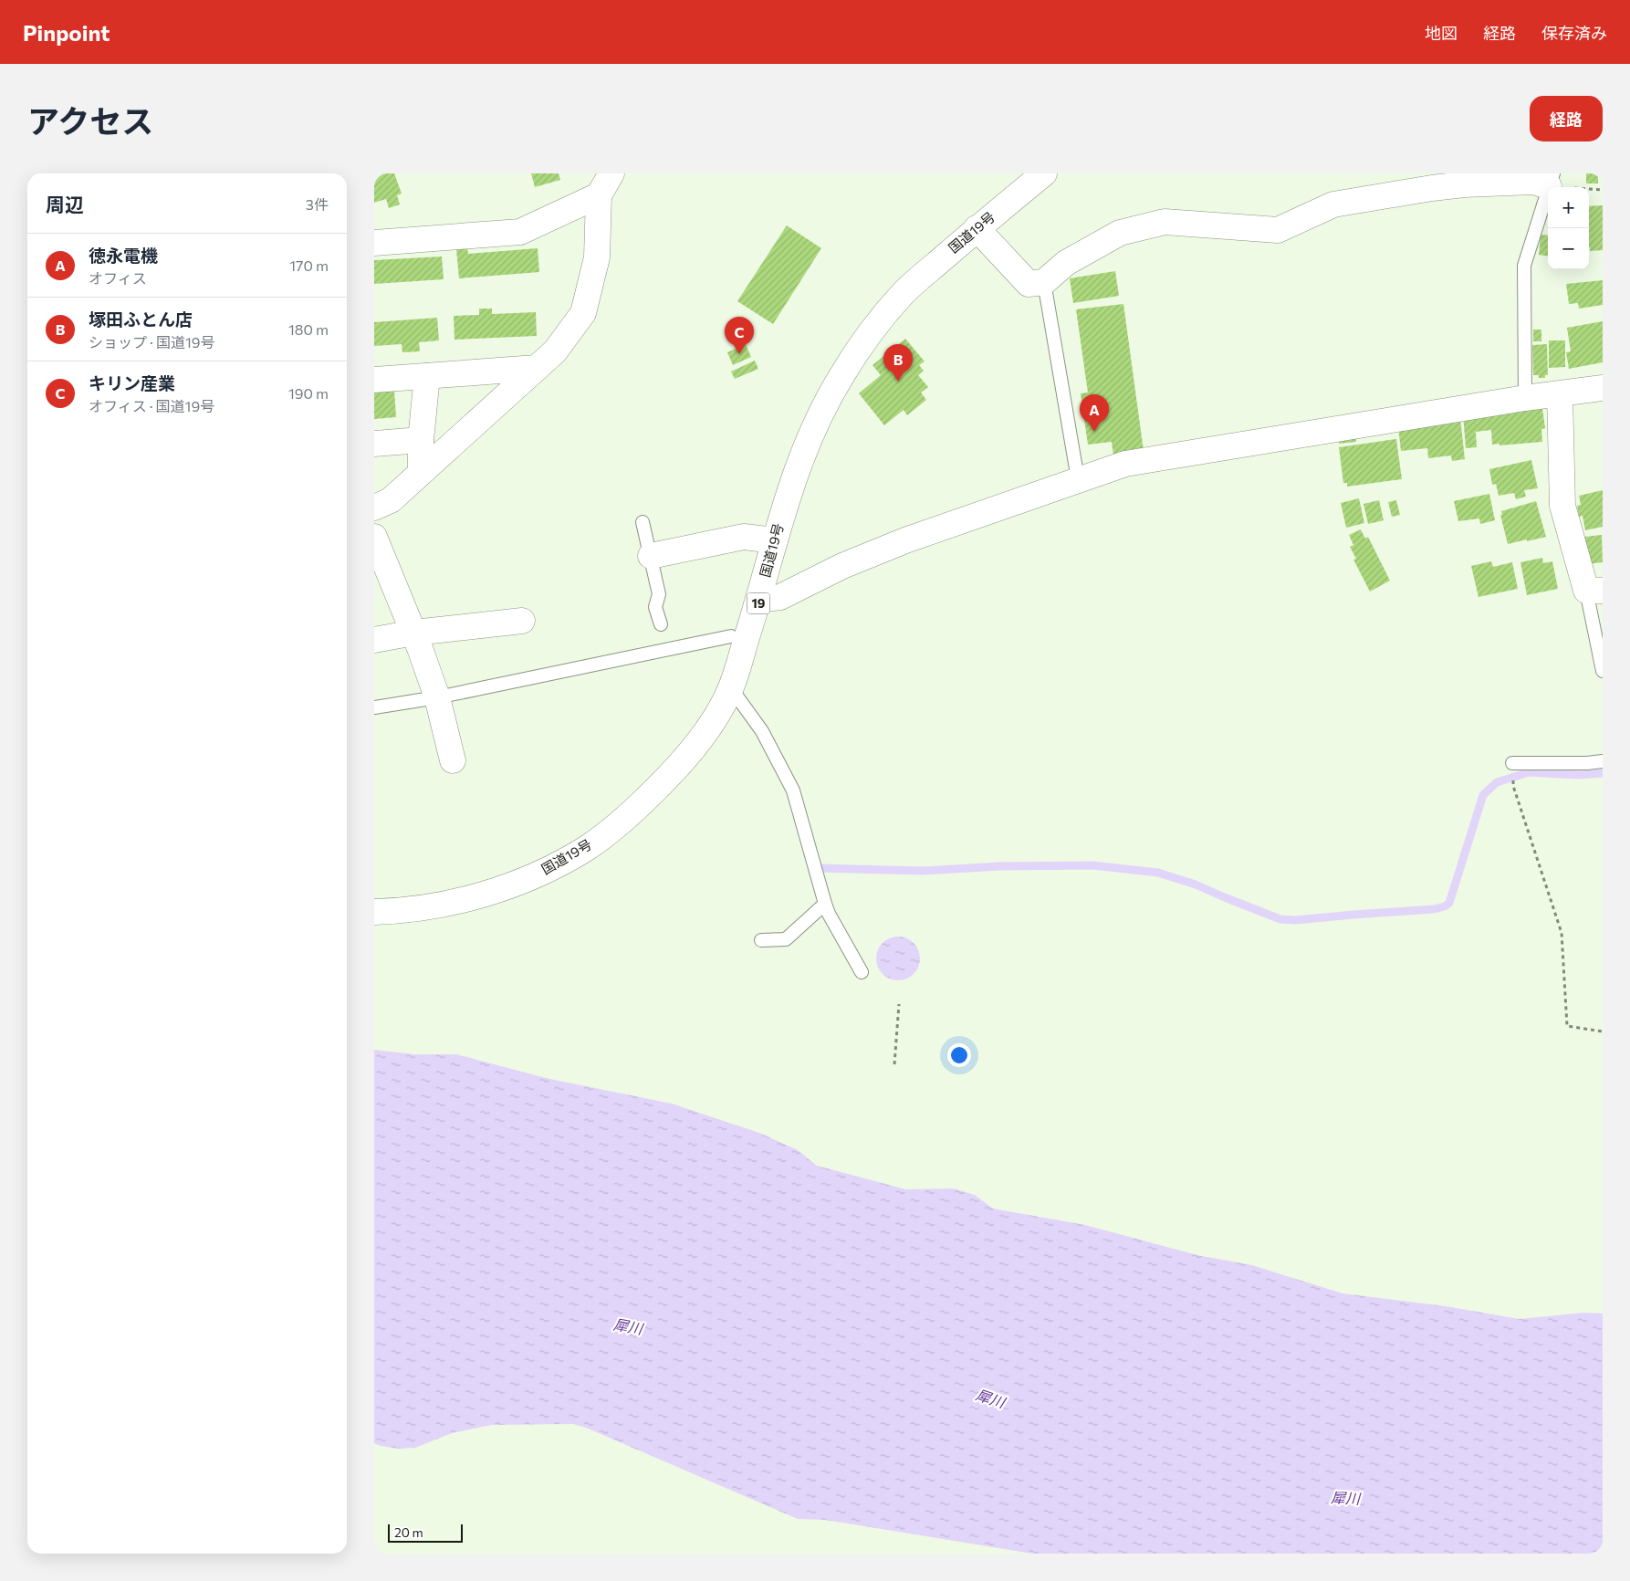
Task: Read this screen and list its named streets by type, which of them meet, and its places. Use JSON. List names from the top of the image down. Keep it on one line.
{"streets":{"main road":["国道19号","19"]},"water":["犀川"],"scale_bar":"20 m","page":{"header":"Pinpoint","nav":["地図","経路","保存済み"],"title":"アクセス","buttons":"経路","heading":["周辺","3件"],"map_buttons":["+","−"],"list":[{"mark":"A","name":"徳永電機","note":"オフィス","value":"170 m"},{"mark":"B","name":"塚田ふとん店","note":"ショップ · 国道19号","value":"180 m"},{"mark":"C","name":"キリン産業","note":"オフィス · 国道19号","value":"190 m"}],"pins":["C","B","A"],"scale":"20 m"}}
